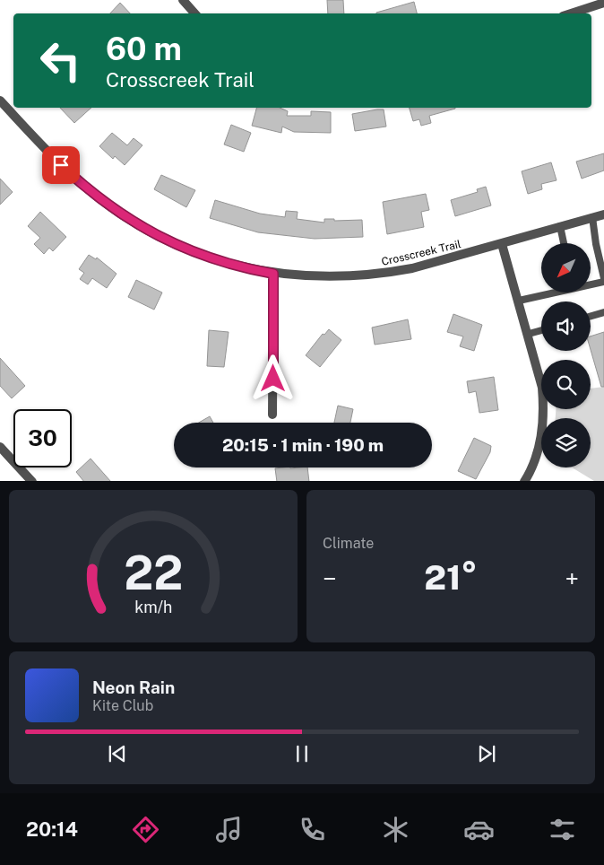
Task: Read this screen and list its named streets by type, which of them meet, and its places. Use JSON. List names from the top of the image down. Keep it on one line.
{"streets":{"street":["Crosscreek Trail"]},"north":"bottom left","page":{"turn":["60 m","Crosscreek Trail"],"limit":"30","trip":"20:15 · 1 min · 190 m","tile":"Climate","heat":["−","21°","+"],"song":["Neon Rain","Kite Club"],"tabs":"20:14","gauge":["22","km/h"]}}
